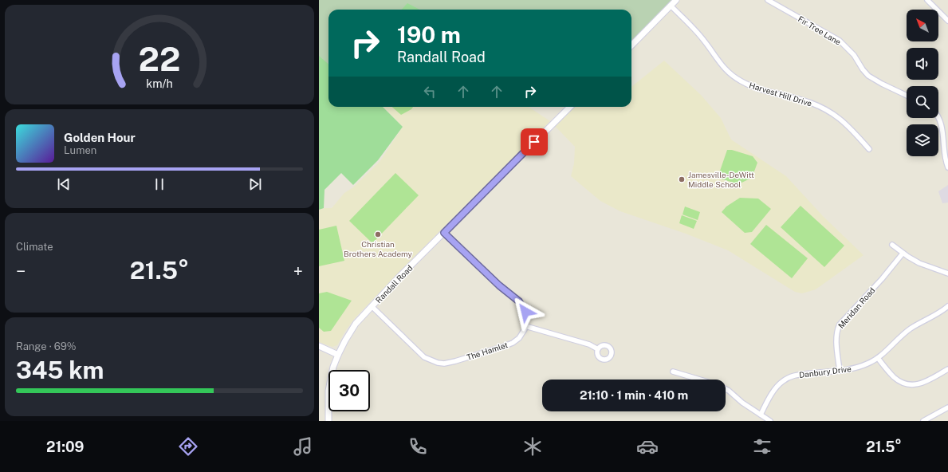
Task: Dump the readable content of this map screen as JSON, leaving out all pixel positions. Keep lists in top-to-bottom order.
{
  "streets": {
    "street": [
      "Fir Tree Lane",
      "Harvest Hill Drive",
      "Randall Road",
      "Meridan Road",
      "The Hamlet",
      "Danbury Drive"
    ]
  },
  "crossings": [
    ["Randall Road", "The Hamlet"],
    ["Meridan Road", "Danbury Drive"]
  ],
  "places": ["Jamesville-DeWitt Middle School", "Christian Brothers Academy"],
  "north": "top left",
  "page": {
    "turn": ["190 m", "Randall Road"],
    "song": ["Golden Hour", "Lumen"],
    "tile": [
      "Climate",
      ["Range · 69%", "345 km"]
    ],
    "heat": ["−", "21.5°", "+"],
    "limit": "30",
    "trip": "21:10 · 1 min · 410 m",
    "tabs": ["21:09", "21.5°"],
    "gauge": ["22", "km/h"]
  }
}
